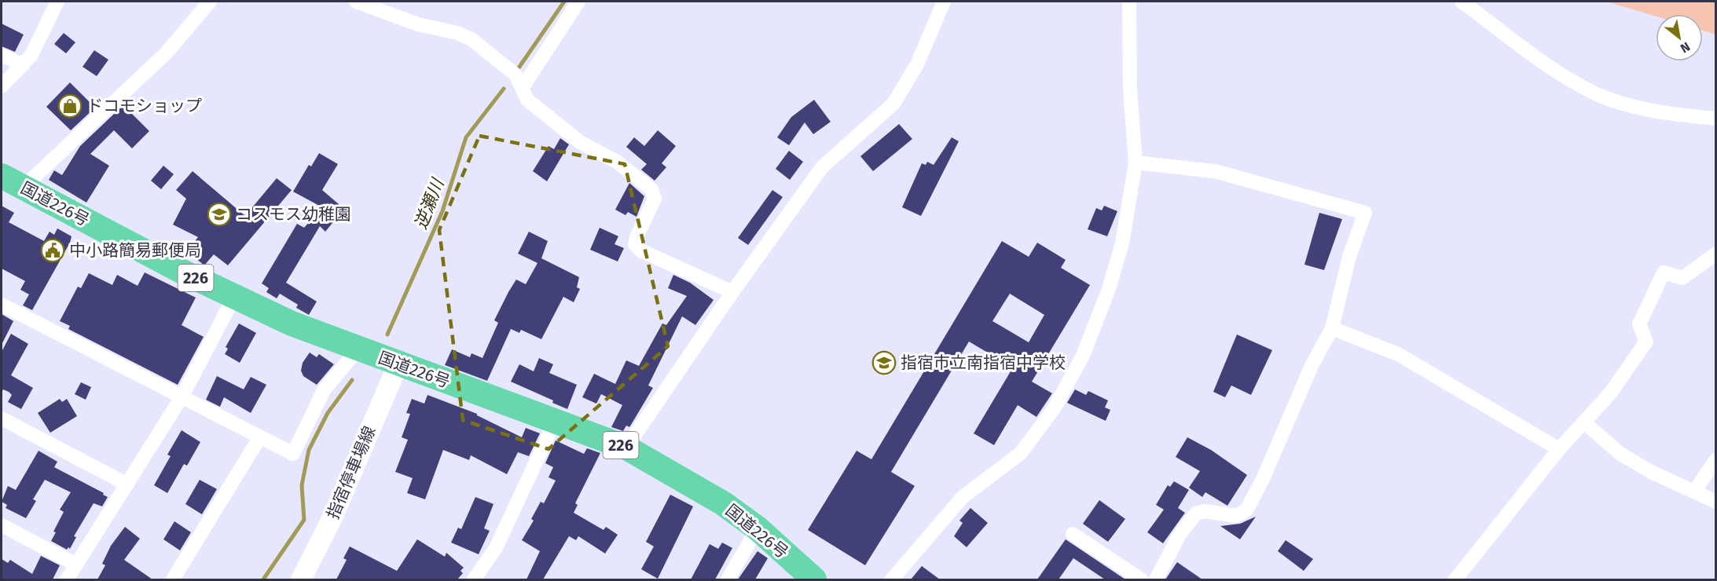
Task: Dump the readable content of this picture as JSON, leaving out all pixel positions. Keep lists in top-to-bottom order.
{
  "streets": {
    "highway": ["国道226号", "226"],
    "main road": ["指宿停車場線"]
  },
  "crossings": [
    ["国道226号", "指宿停車場線"]
  ],
  "water": ["逆瀬川"],
  "places": {
    "shop": ["ドコモショップ"],
    "school or university": ["コスモス幼稚園", "指宿市立南指宿中学校"],
    "public building": ["中小路簡易郵便局"]
  },
  "north": "bottom right"
}
